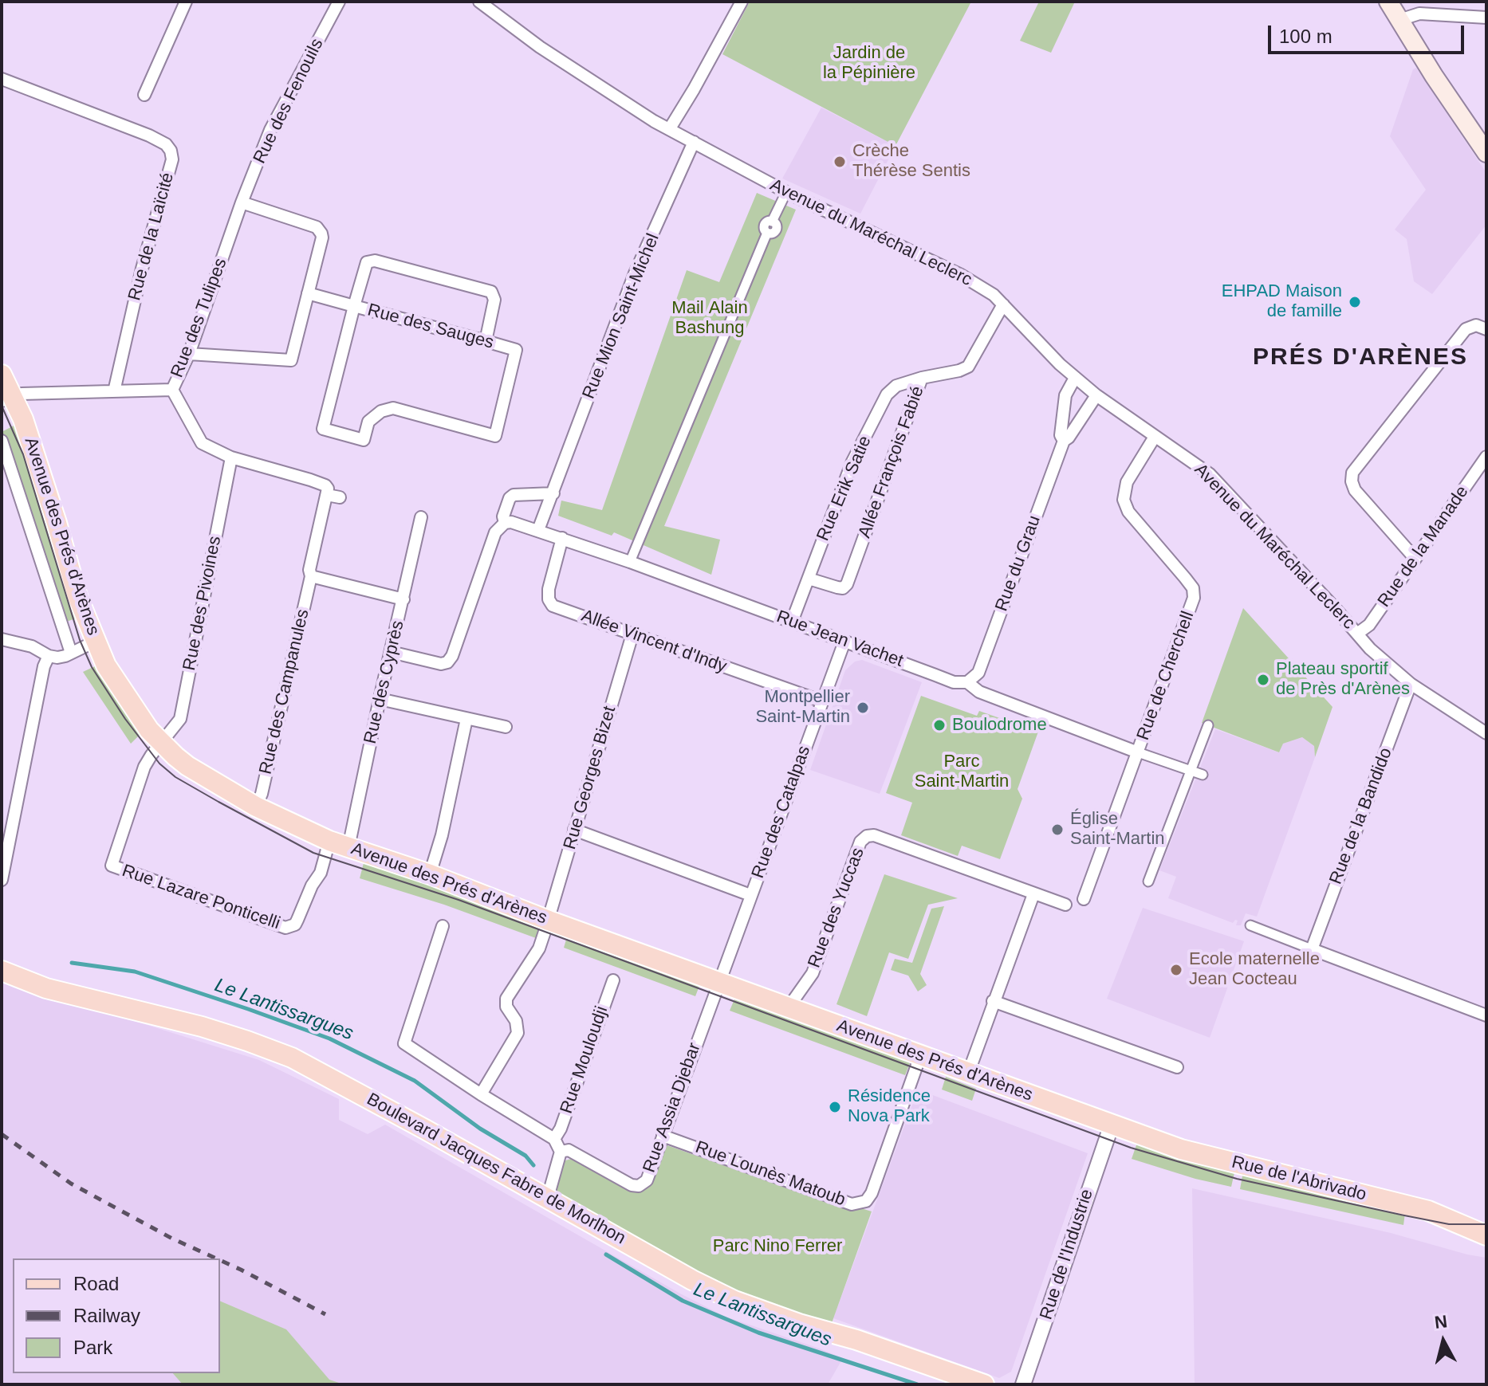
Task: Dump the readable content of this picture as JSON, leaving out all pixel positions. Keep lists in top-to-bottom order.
{
  "streets": {
    "main road": ["Avenue des Prés d'Arènes", "Boulevard Jacques Fabre de Morlhon", "Rue de l'Abrivado"],
    "street": [
      "Rue des Fenouils",
      "Avenue du Maréchal Leclerc",
      "Rue de la Laïcité",
      "Rue Mion Saint-Michel",
      "Rue des Tulipes",
      "Rue des Sauges",
      "Allée François Fabié",
      "Rue Erik Satie",
      "Rue de la Manade",
      "Rue du Grau",
      "Rue des Pivoines",
      "Rue Jean Vachet",
      "Allée Vincent d'Indy",
      "Rue de Cherchell",
      "Rue des Cyprès",
      "Rue des Campanules",
      "Rue Georges Bizet",
      "Rue des Catalpas",
      "Rue de la Bandido",
      "Rue Lazare Ponticelli",
      "Rue des Yuccas",
      "Rue Mouloudji",
      "Rue Assia Djebar",
      "Rue Lounès Matoub",
      "Rue de l'Industrie"
    ]
  },
  "crossings": [
    ["Rue des Fenouils", "Rue des Tulipes"],
    ["Avenue du Maréchal Leclerc", "Rue Mion Saint-Michel"],
    ["Avenue du Maréchal Leclerc", "Allée François Fabié"],
    ["Avenue du Maréchal Leclerc", "Rue de la Manade"],
    ["Avenue du Maréchal Leclerc", "Rue du Grau"],
    ["Avenue du Maréchal Leclerc", "Rue de Cherchell"],
    ["Avenue du Maréchal Leclerc", "Rue de la Bandido"],
    ["Rue de la Laïcité", "Rue des Tulipes"],
    ["Rue Mion Saint-Michel", "Rue Jean Vachet"],
    ["Rue des Tulipes", "Avenue des Prés d'Arènes"],
    ["Allée François Fabié", "Rue Erik Satie"],
    ["Rue Erik Satie", "Rue Jean Vachet"],
    ["Avenue des Prés d'Arènes", "Rue des Pivoines"],
    ["Avenue des Prés d'Arènes", "Rue des Cyprès"],
    ["Avenue des Prés d'Arènes", "Rue des Campanules"],
    ["Avenue des Prés d'Arènes", "Rue Georges Bizet"],
    ["Avenue des Prés d'Arènes", "Rue des Catalpas"],
    ["Avenue des Prés d'Arènes", "Rue Lazare Ponticelli"],
    ["Avenue des Prés d'Arènes", "Rue Assia Djebar"],
    ["Avenue des Prés d'Arènes", "Rue Lounès Matoub"],
    ["Avenue des Prés d'Arènes", "Rue de l'Abrivado"],
    ["Avenue des Prés d'Arènes", "Rue de l'Industrie"],
    ["Rue du Grau", "Rue Jean Vachet"],
    ["Rue des Pivoines", "Rue Lazare Ponticelli"],
    ["Rue Jean Vachet", "Allée Vincent d'Indy"],
    ["Rue Jean Vachet", "Rue de Cherchell"],
    ["Rue Jean Vachet", "Rue des Catalpas"],
    ["Allée Vincent d'Indy", "Rue Georges Bizet"],
    ["Allée Vincent d'Indy", "Rue des Catalpas"],
    ["Rue Georges Bizet", "Rue Mouloudji"],
    ["Rue des Catalpas", "Rue Assia Djebar"],
    ["Rue Assia Djebar", "Rue Lounès Matoub"],
    ["Rue de l'Abrivado", "Rue de l'Industrie"]
  ],
  "districts": ["PRÉS D'ARÈNES"],
  "water": ["Le Lantissargues"],
  "parks": [
    "Jardin de la Pépinière",
    "Mail Alain Bashung",
    "Parc Saint-Martin",
    "Parc Nino Ferrer"
  ],
  "places": [
    "Crèche Thérèse Sentis",
    "EHPAD Maison de famille",
    "Plateau sportif de Près d'Arènes",
    "Montpellier Saint-Martin",
    "Boulodrome",
    "Église Saint-Martin",
    "Ecole maternelle Jean Cocteau",
    "Résidence Nova Park"
  ],
  "legend": ["Road", "Railway", "Park"],
  "scale_bar": "100 m",
  "north": "top"
}
